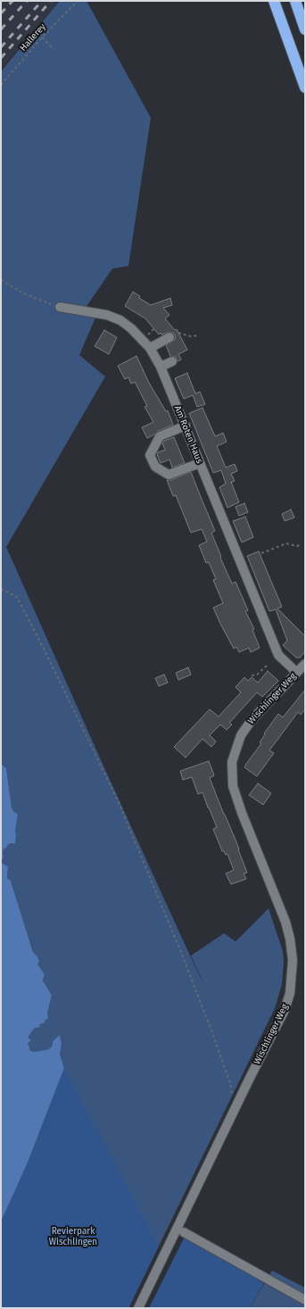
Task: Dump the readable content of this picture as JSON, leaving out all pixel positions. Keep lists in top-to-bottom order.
{
  "streets": {
    "street": ["Am Roten Haus", "Wischlinger Weg"],
    "path": ["Hallerey"]
  },
  "crossings": [
    ["Am Roten Haus", "Wischlinger Weg"]
  ],
  "parks": ["Revierpark Wischlingen"]
}
